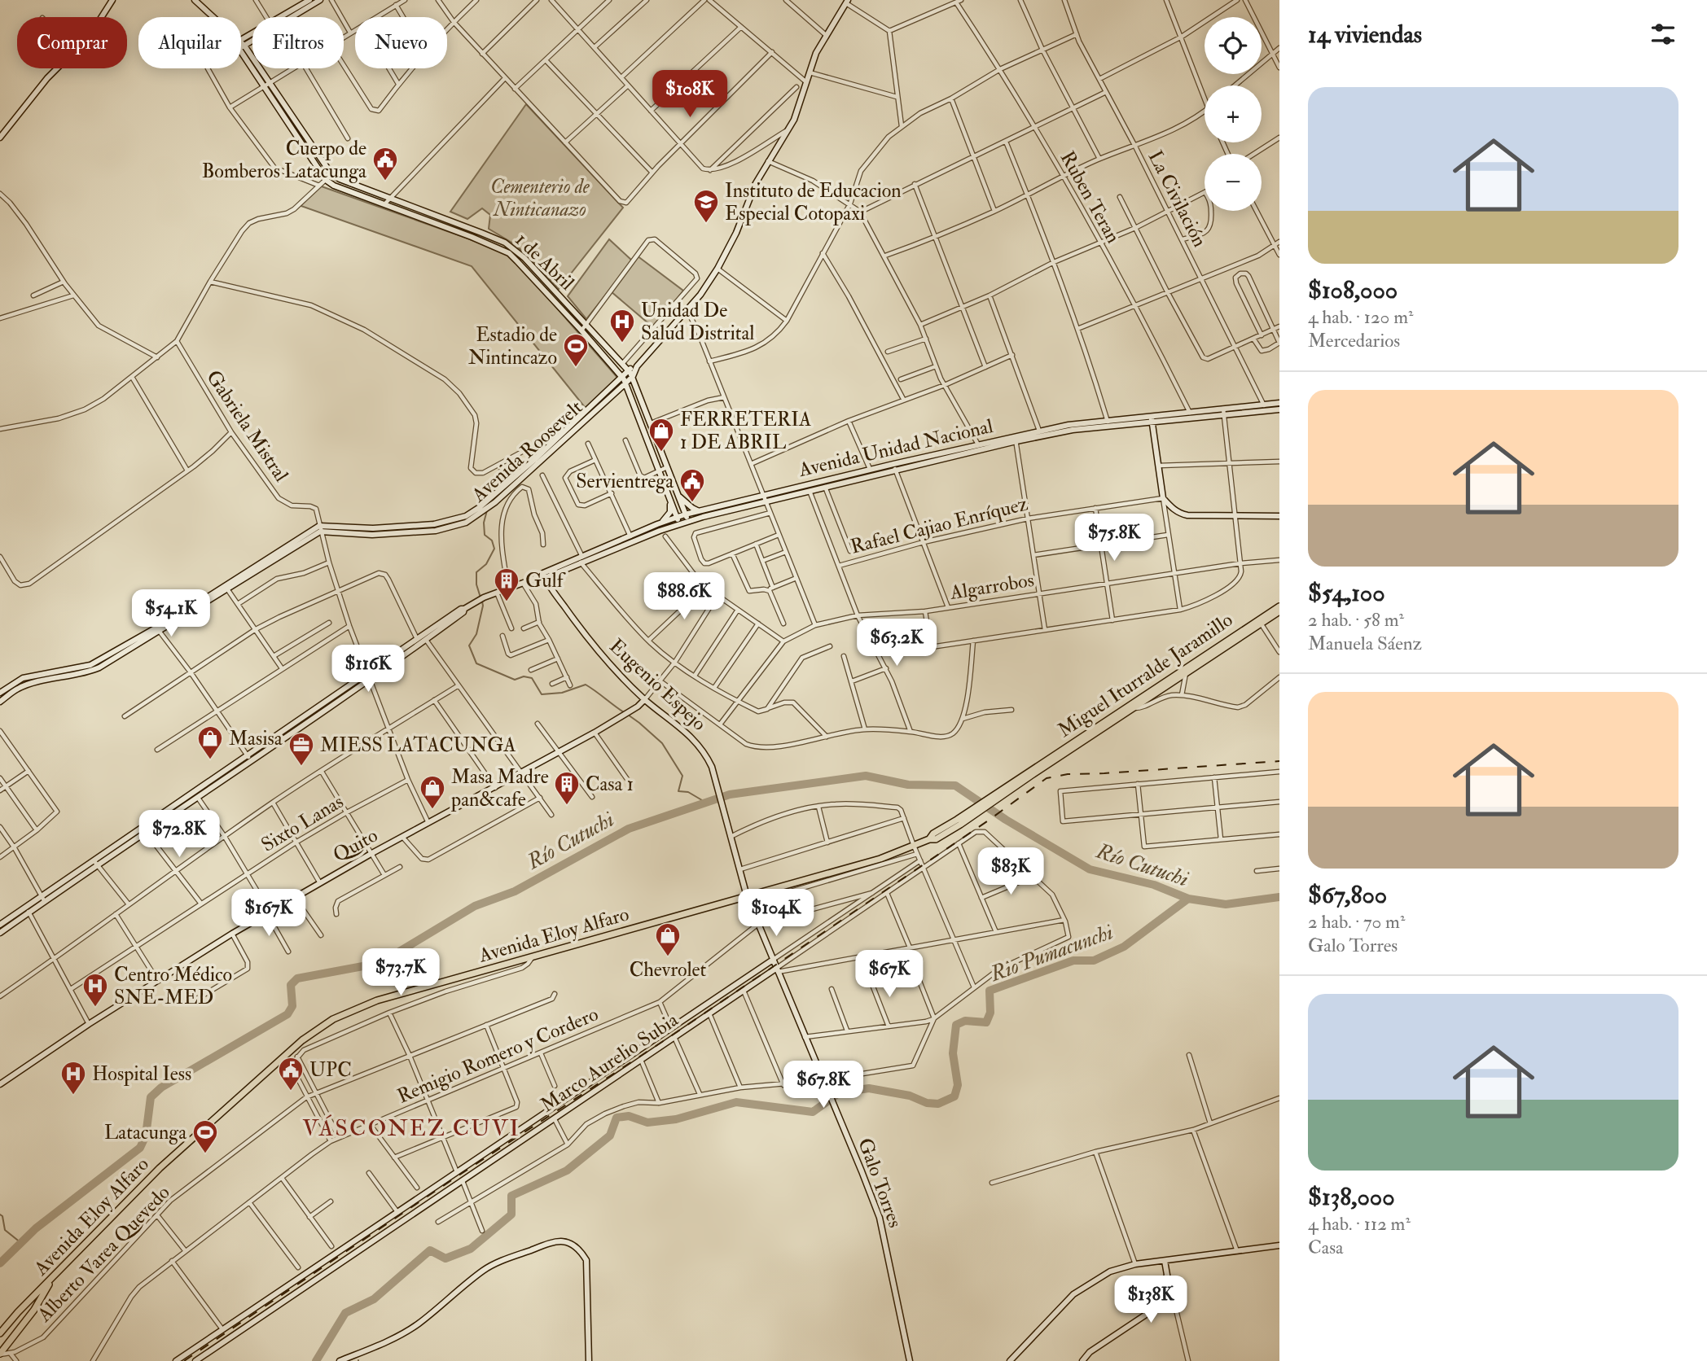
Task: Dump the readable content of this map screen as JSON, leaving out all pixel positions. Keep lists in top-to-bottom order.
{
  "streets": {
    "main road": ["Miguel Iturralde Jaramillo", "Avenida Eloy Alfaro"],
    "street": [
      "Ruben Teran",
      "La Civilación",
      "1 de Abril",
      "Gabriela Mistral",
      "Avenida Unidad Nacional",
      "Avenida Roosevelt",
      "Rafael Cajiao Enríquez",
      "Algarrobos",
      "Eugenio Espejo",
      "Sixto Lanas",
      "Quito",
      "Remigio Romero y Cordero",
      "Marco Aurelio Subia",
      "Galo Torres",
      "Alberto Varea Quevedo"
    ]
  },
  "crossings": [
    ["Ruben Teran", "Avenida Unidad Nacional"],
    ["La Civilación", "Avenida Unidad Nacional"],
    ["1 de Abril", "Avenida Unidad Nacional"],
    ["1 de Abril", "Avenida Roosevelt"],
    ["Gabriela Mistral", "Avenida Unidad Nacional"],
    ["Gabriela Mistral", "Avenida Roosevelt"],
    ["Gabriela Mistral", "Sixto Lanas"],
    ["Gabriela Mistral", "Quito"],
    ["Avenida Unidad Nacional", "Eugenio Espejo"],
    ["Miguel Iturralde Jaramillo", "Avenida Eloy Alfaro"],
    ["Eugenio Espejo", "Quito"],
    ["Eugenio Espejo", "Avenida Eloy Alfaro"],
    ["Eugenio Espejo", "Galo Torres"],
    ["Avenida Eloy Alfaro", "Galo Torres"],
    ["Remigio Romero y Cordero", "Marco Aurelio Subia"],
    ["Remigio Romero y Cordero", "Galo Torres"],
    ["Marco Aurelio Subia", "Galo Torres"]
  ],
  "districts": ["VÁSCONEZ CUVI"],
  "water": ["Río Cutuchi", "Rio Pumacunchi"],
  "parks": ["Cementerio de Ninticanazo"],
  "places": {
    "public building": ["Cuerpo de Bomberos Latacunga", "Servientrega", "UPC"],
    "school or university": ["Instituto de Educacion Especial Cotopaxi"],
    "hospital": ["Unidad De Salud Distrital", "Centro Médico SNE-MED", "Hospital Iess"],
    "sports": ["Estadio de Nintincazo", "Latacunga"],
    "shop": [
      "FERRETERIA 1 DE ABRIL",
      "Masisa",
      "Masa Madre pan&cafe",
      "Chevrolet"
    ],
    "building": ["Gulf", "Casa 1"],
    "office": ["MIESS LATACUNGA"]
  },
  "page": {
    "heading": "14 viviendas",
    "map_buttons": ["+", "−"],
    "chip": [
      "Comprar",
      "Alquilar",
      "Filtros",
      "Nuevo"
    ],
    "list": [
      {
        "name": "$108,000",
        "note": "4 hab. · 120 m² · Mercedarios"
      },
      {
        "name": "$54,100",
        "note": "2 hab. · 58 m² · Manuela Sáenz"
      },
      {
        "name": "$67,800",
        "note": "2 hab. · 70 m² · Galo Torres"
      },
      {
        "name": "$138,000",
        "note": "4 hab. · 112 m² · Casa"
      }
    ],
    "price": [
      "$108K",
      "$75.8K",
      "$88.6K",
      "$54.1K",
      "$63.2K",
      "$116K",
      "$72.8K",
      "$83K",
      "$167K",
      "$104K",
      "$73.7K",
      "$67K",
      "$67.8K",
      "$138K"
    ]
  }
}
